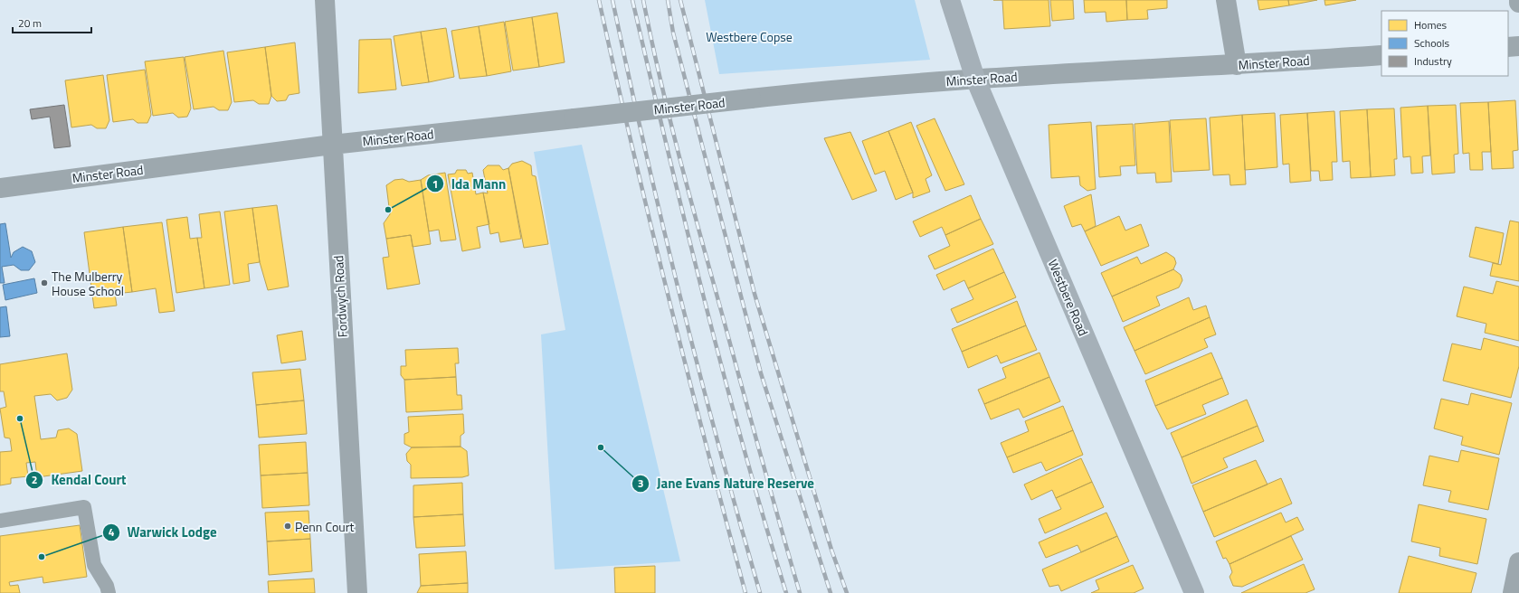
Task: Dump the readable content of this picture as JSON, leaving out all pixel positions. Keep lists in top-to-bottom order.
{
  "streets": {
    "street": ["Minster Road", "Fordwych Road", "Westbere Road"]
  },
  "crossings": [
    ["Minster Road", "Fordwych Road"],
    ["Minster Road", "Westbere Road"]
  ],
  "parks": ["Westbere Copse"],
  "places": [
    "Ida Mann",
    "The Mulberry House School",
    "Kendal Court",
    "Jane Evans Nature Reserve",
    "Penn Court",
    "Warwick Lodge"
  ],
  "legend": ["Homes", "Schools", "Industry"],
  "scale_bar": "20 m"
}
